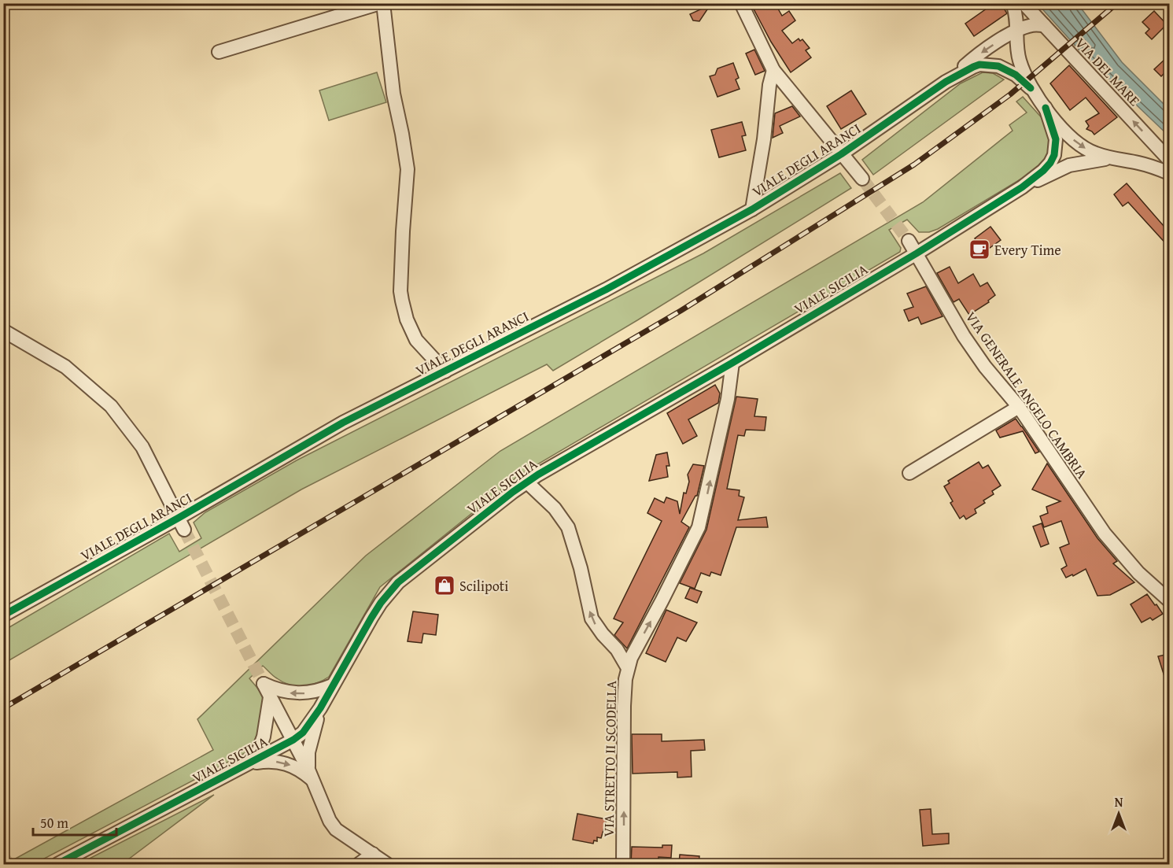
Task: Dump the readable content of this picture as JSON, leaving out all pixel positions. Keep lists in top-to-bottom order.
{
  "streets": {
    "street": [
      "VIA DEL MARE",
      "VIALE DEGLI ARANCI",
      "VIALE SICILIA",
      "VIA GENERALE ANGELO CAMBRIA",
      "VIA STRETTO II SCODELLA"
    ]
  },
  "crossings": [
    ["VIALE SICILIA", "VIA GENERALE ANGELO CAMBRIA"],
    ["VIALE SICILIA", "VIA STRETTO II SCODELLA"]
  ],
  "one_way": ["VIA STRETTO II SCODELLA"],
  "places": {
    "cafe": ["Every Time"],
    "shop": ["Scilipoti"]
  },
  "scale_bar": "50 m",
  "north": "top"
}
